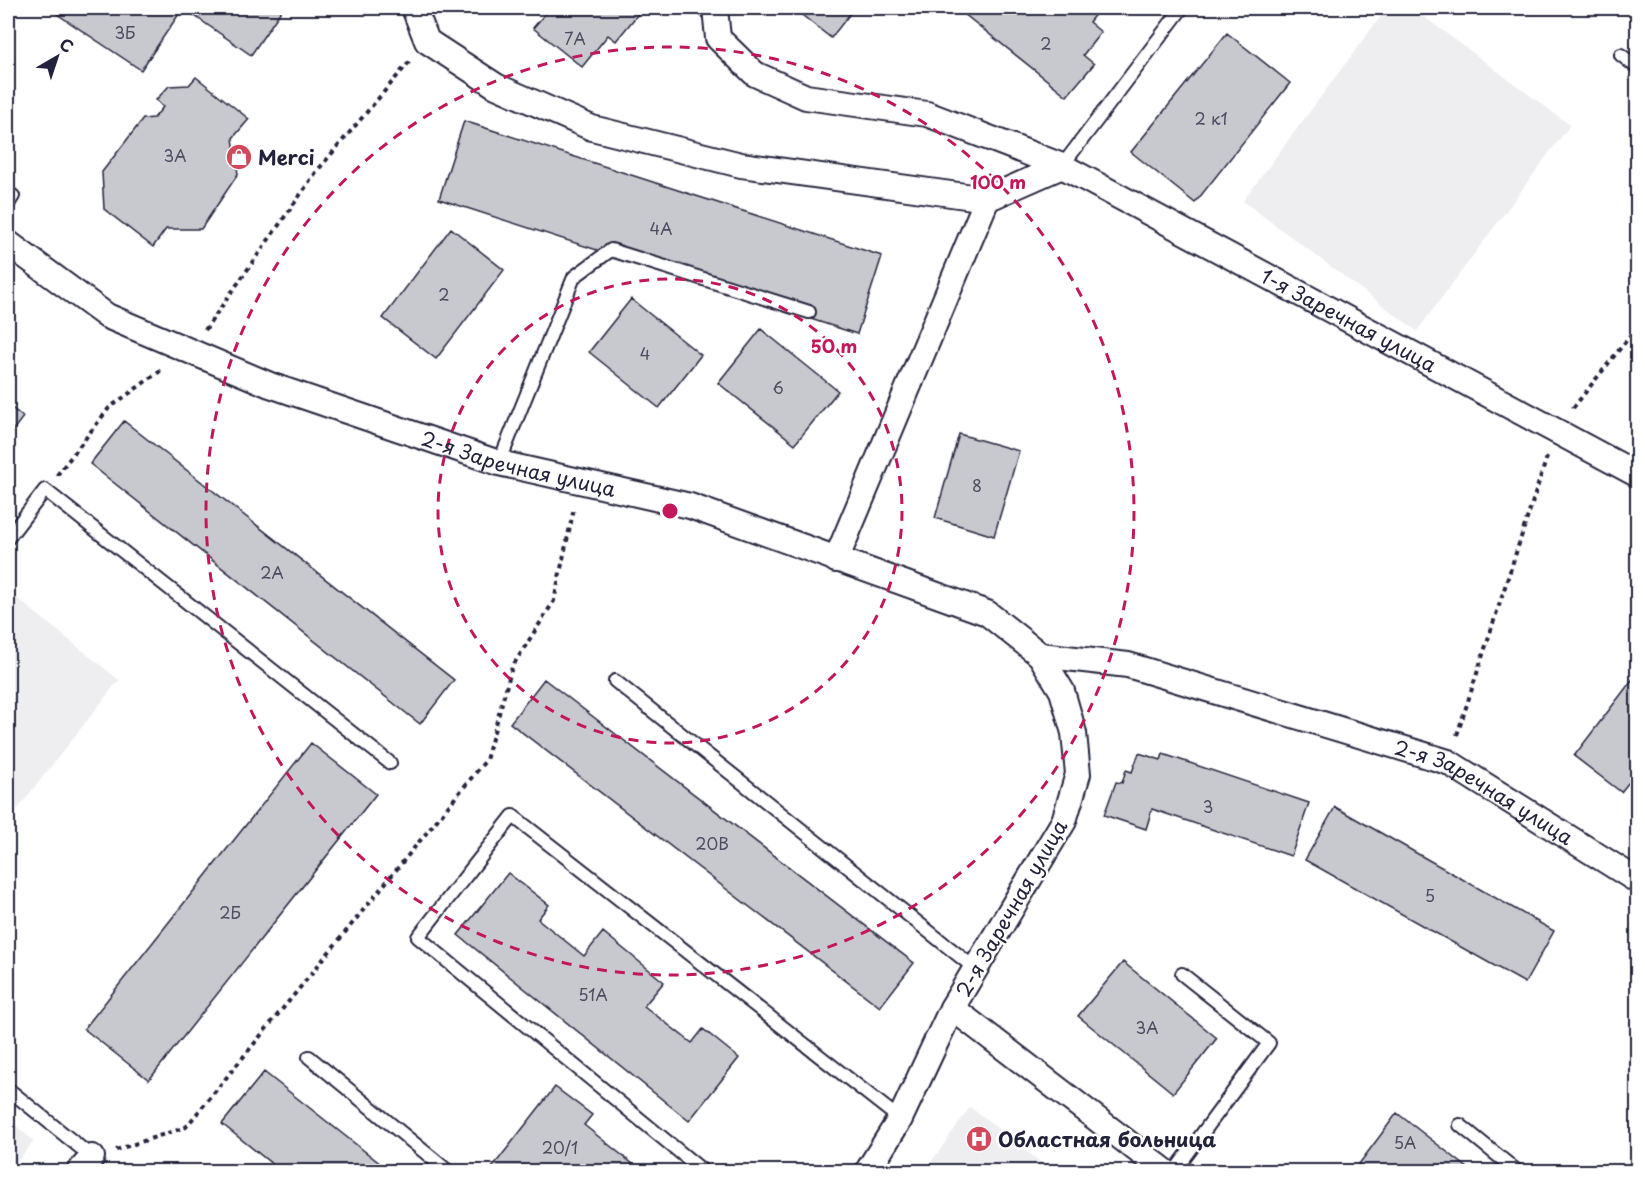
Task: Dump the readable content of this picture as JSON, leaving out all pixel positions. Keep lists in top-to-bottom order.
{
  "streets": {
    "street": ["1-я Заречная улица", "2-я Заречная улица"]
  },
  "places": {
    "shop": ["Merci"],
    "hospital": ["Областная больница"]
  },
  "house_numbers": [
    "3Б",
    "7А",
    "2",
    "2 к1",
    "3А",
    "4А",
    "2",
    "4",
    "6",
    "8",
    "2А",
    "3",
    "20В",
    "5",
    "2Б",
    "51А",
    "3А",
    "5А",
    "20/1"
  ],
  "north": "top right",
  "rings": ["100 m", "50 m"]
}
